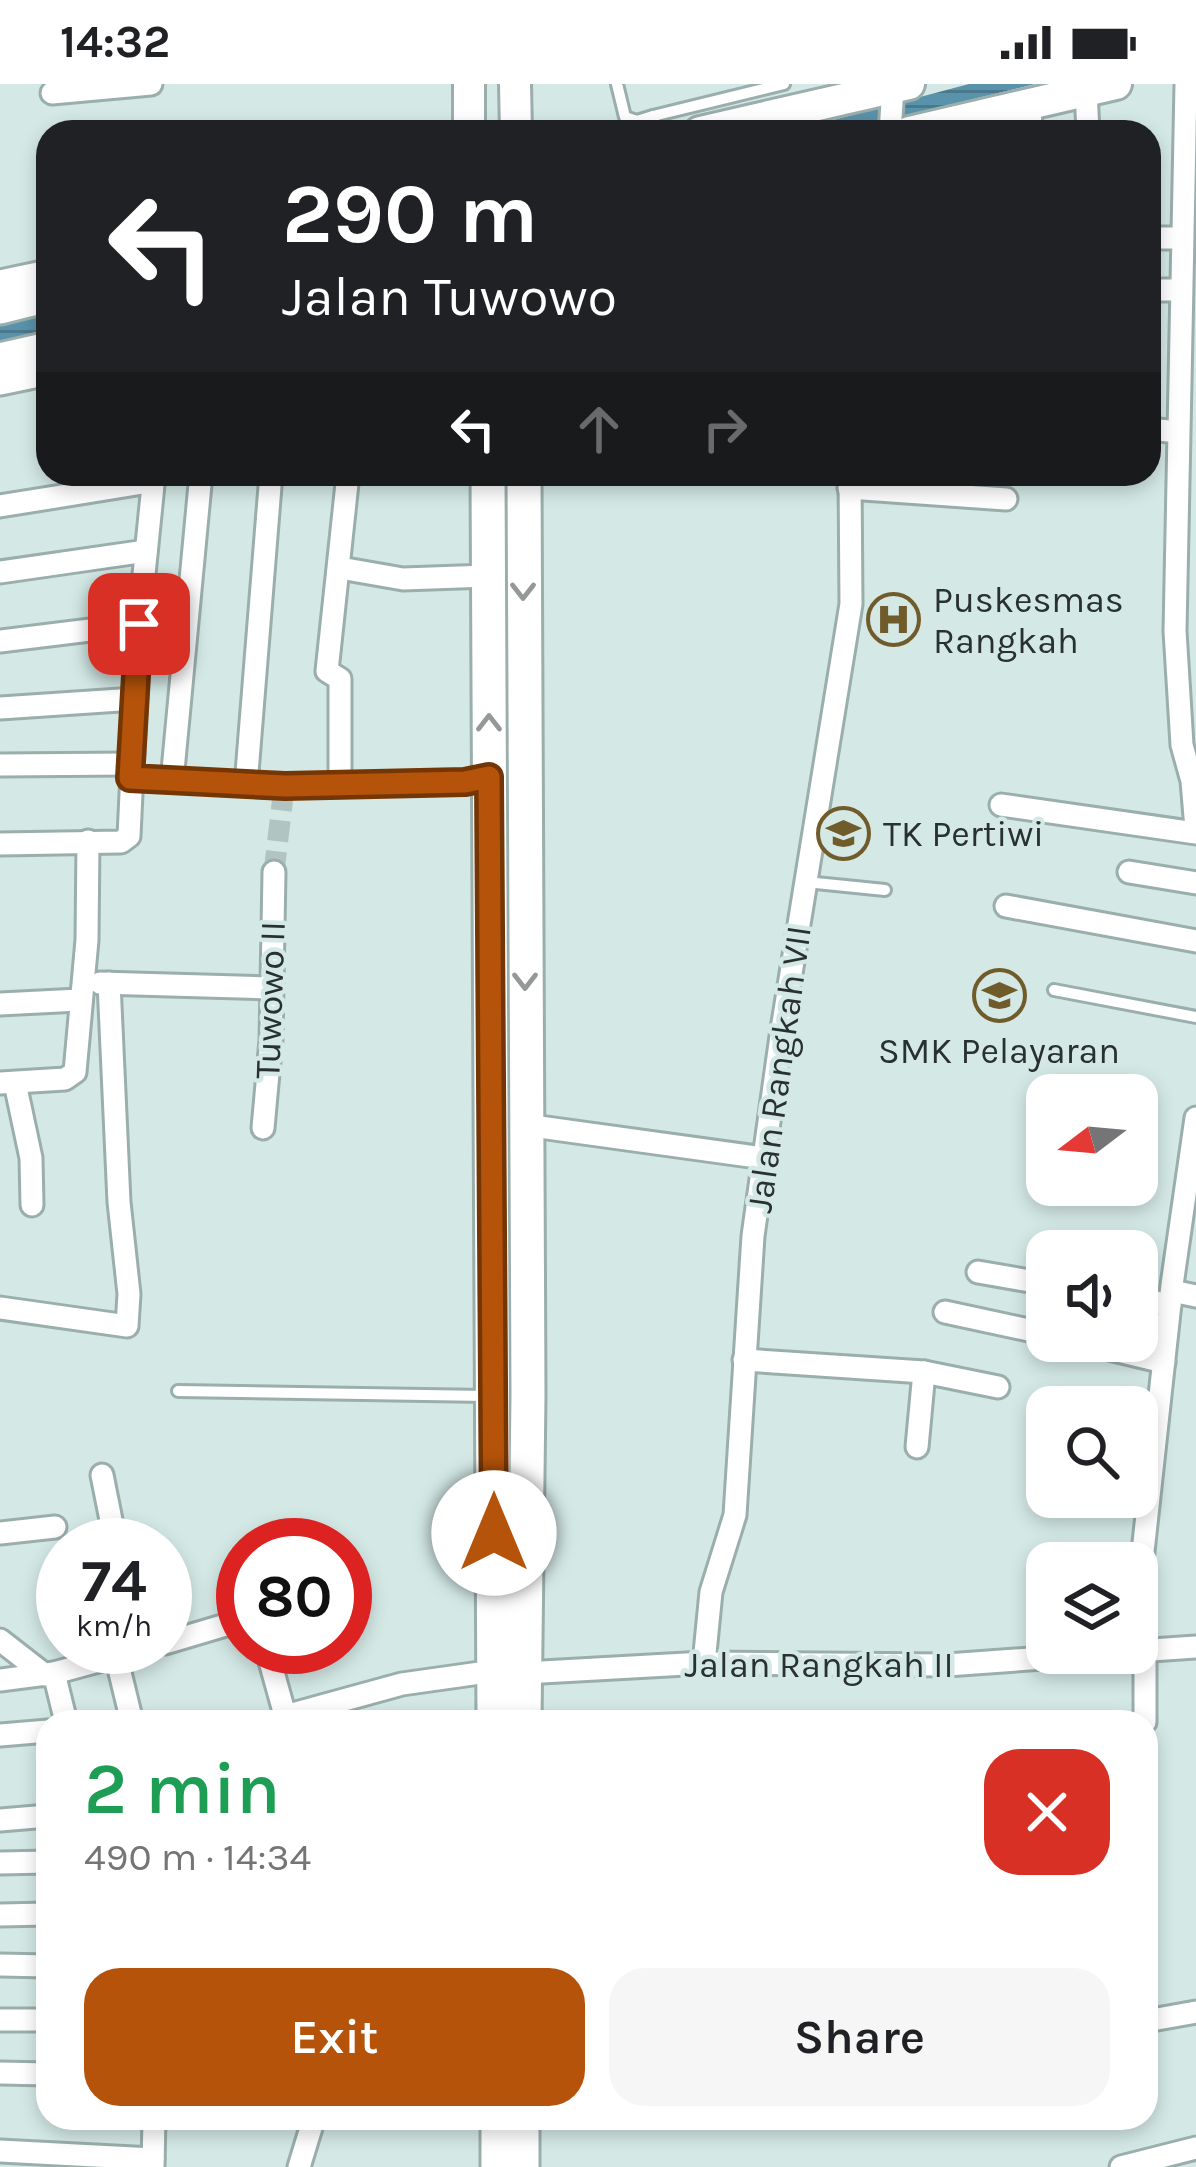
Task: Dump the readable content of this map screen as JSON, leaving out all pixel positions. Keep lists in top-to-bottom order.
{
  "streets": {
    "street": ["Tuwowo II", "Jalan Rangkah VII", "Jalan Rangkah II"]
  },
  "crossings": [
    ["Jalan Rangkah VII", "Jalan Rangkah II"]
  ],
  "places": {
    "hospital": ["Puskesmas Rangkah"],
    "school or university": ["TK Pertiwi", "SMK Pelayaran"]
  },
  "north": "left",
  "page": {
    "status": "14:32",
    "turn": ["290 m", "Jalan Tuwowo"],
    "speed": "74 km/h",
    "limit": "80",
    "heading": ["2 min", "490 m · 14:34"],
    "buttons": ["Exit", "Share"]
  }
}
